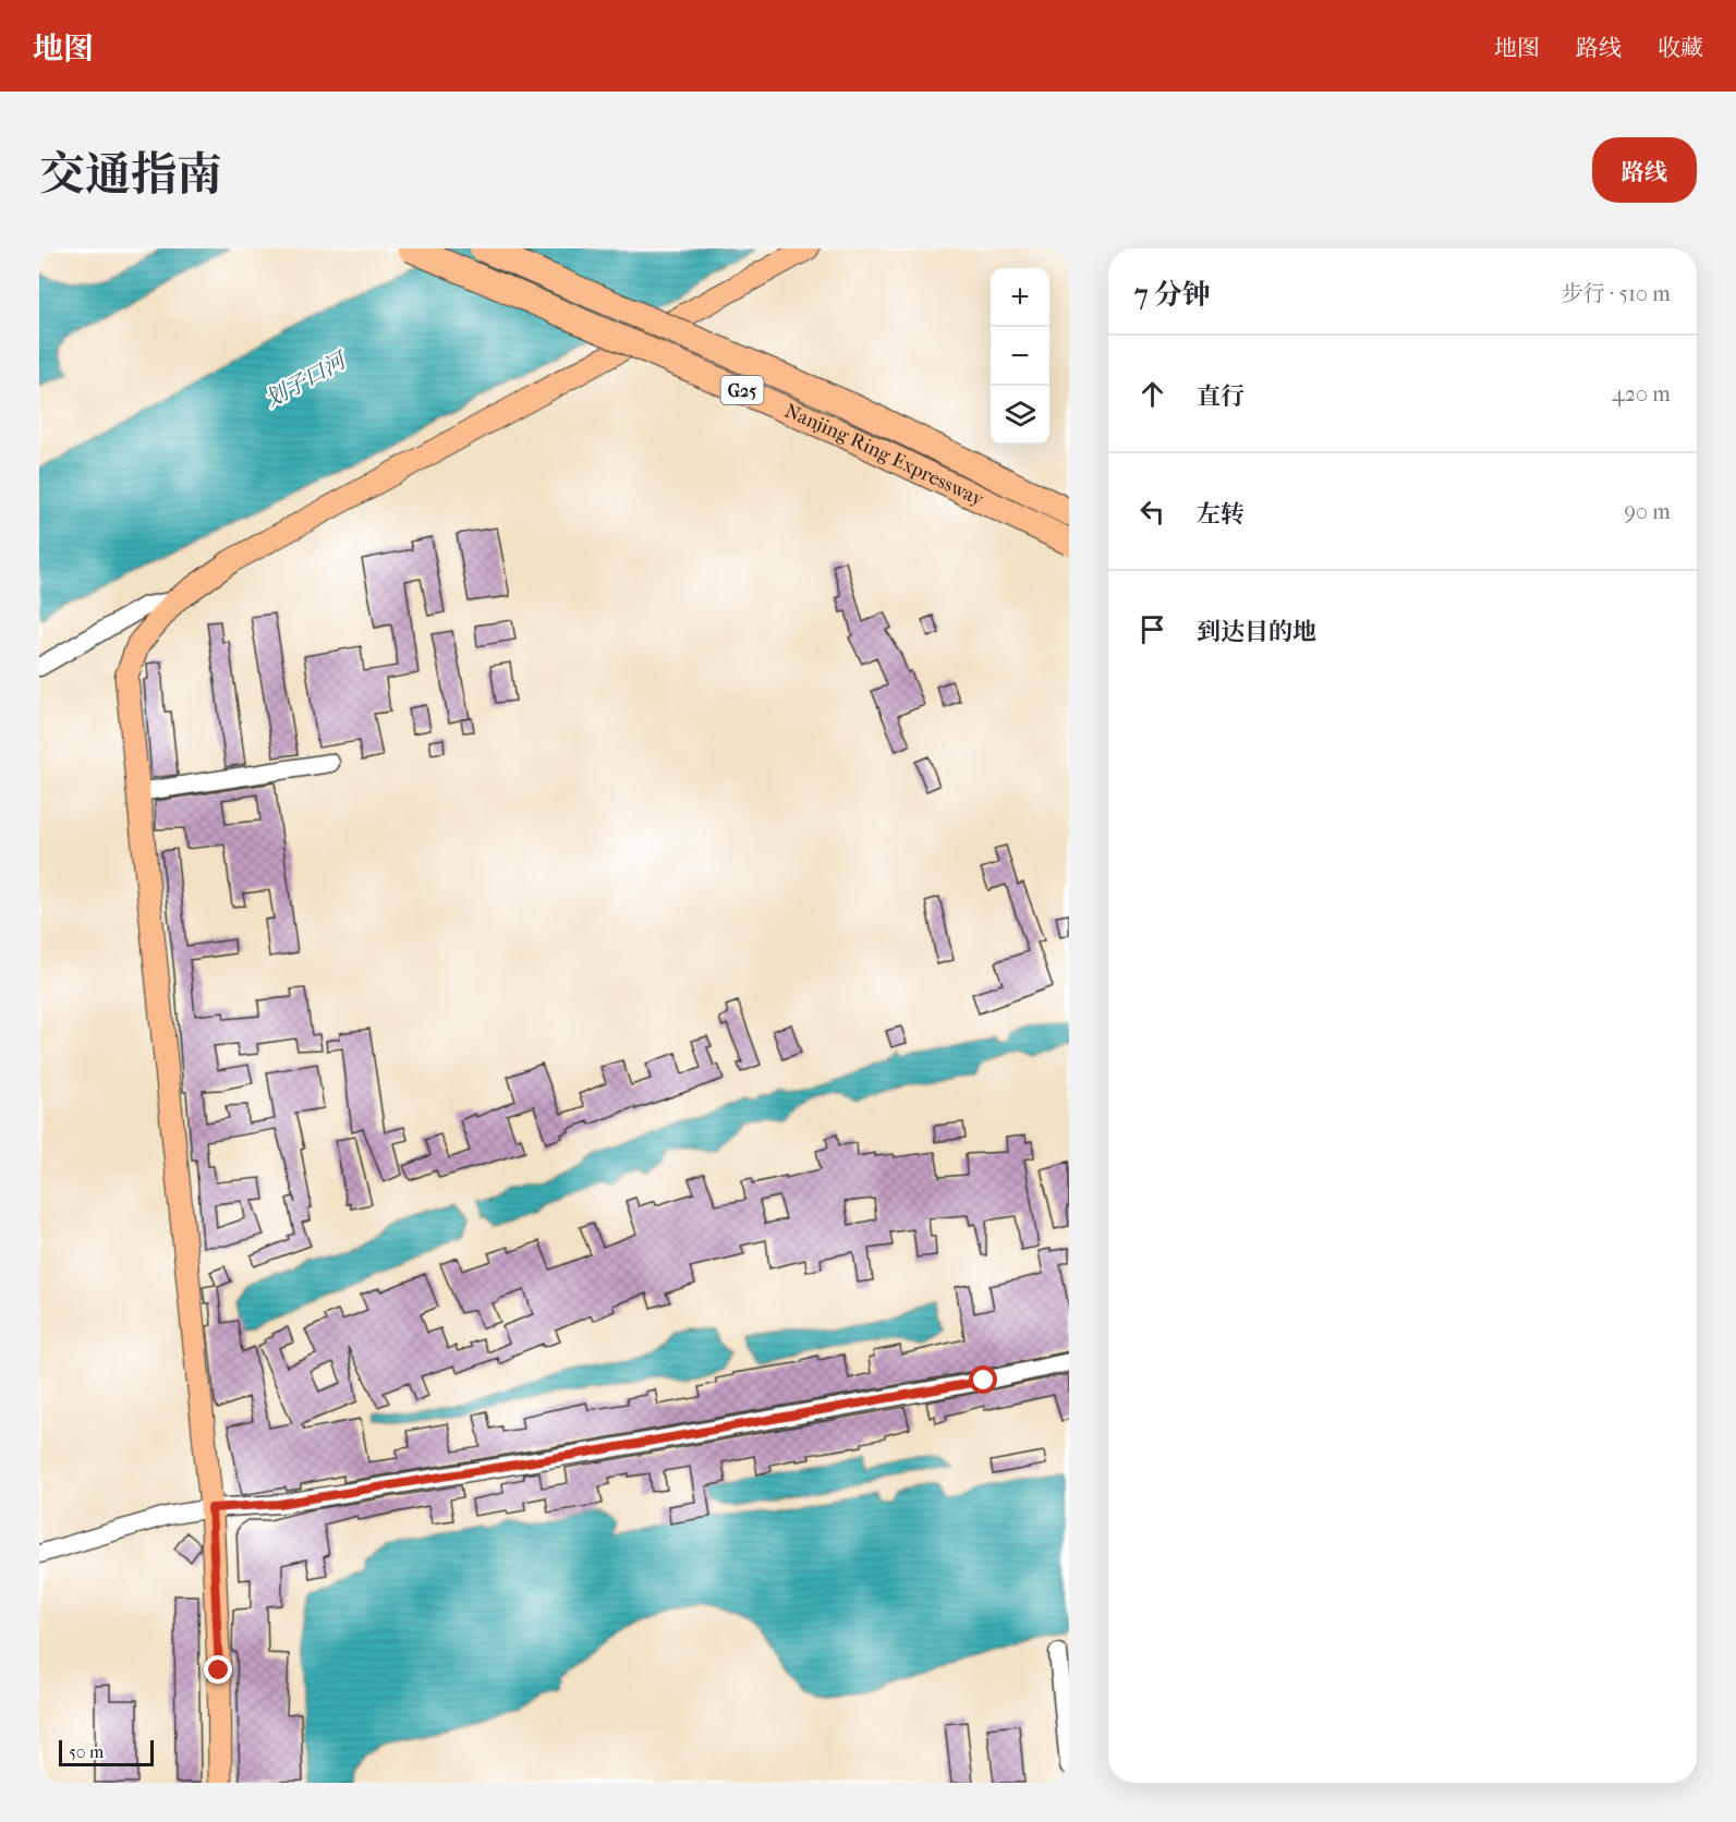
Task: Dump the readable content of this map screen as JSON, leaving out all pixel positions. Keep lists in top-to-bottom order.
{
  "streets": {
    "highway": ["G25", "Nanjing Ring Expressway"]
  },
  "water": ["划子口河"],
  "scale_bar": "50 m",
  "page": {
    "header": "地图",
    "nav": ["地图", "路线", "收藏"],
    "title": "交通指南",
    "buttons": "路线",
    "heading": ["7 分钟", "步行 · 510 m"],
    "map_buttons": ["+", "−"],
    "list": [
      ["直行", "420 m"],
      ["左转", "90 m"],
      "到达目的地"
    ],
    "scale": "50 m"
  }
}
